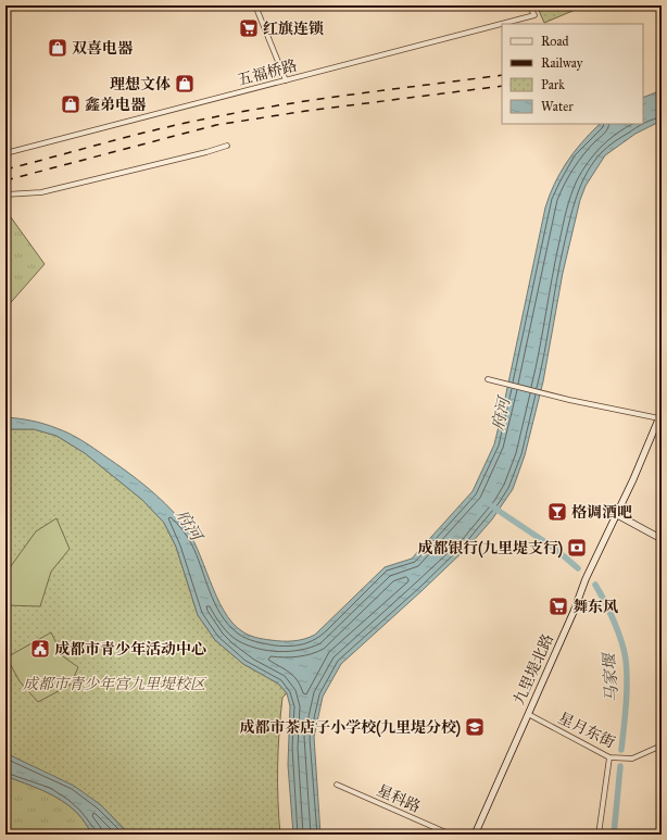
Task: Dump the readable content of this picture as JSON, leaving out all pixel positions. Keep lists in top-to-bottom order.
{
  "streets": {
    "street": [
      "五福桥路",
      "九里堤北路",
      "星月东街",
      "星科路"
    ]
  },
  "crossings": [
    ["九里堤北路", "星月东街"]
  ],
  "water": ["府河", "马家堰"],
  "parks": ["成都市青少年宫九里堤校区"],
  "places": {
    "supermarket": ["红旗连锁", "舞东风"],
    "shop": ["双喜电器", "理想文体", "鑫弟电器"],
    "bar": ["格调酒吧"],
    "bank": ["成都银行(九里堤支行)"],
    "public building": ["成都市青少年活动中心"],
    "school or university": ["成都市茶店子小学校(九里堤分校)"]
  },
  "legend": [
    "Road",
    "Railway",
    "Park",
    "Water"
  ]
}
